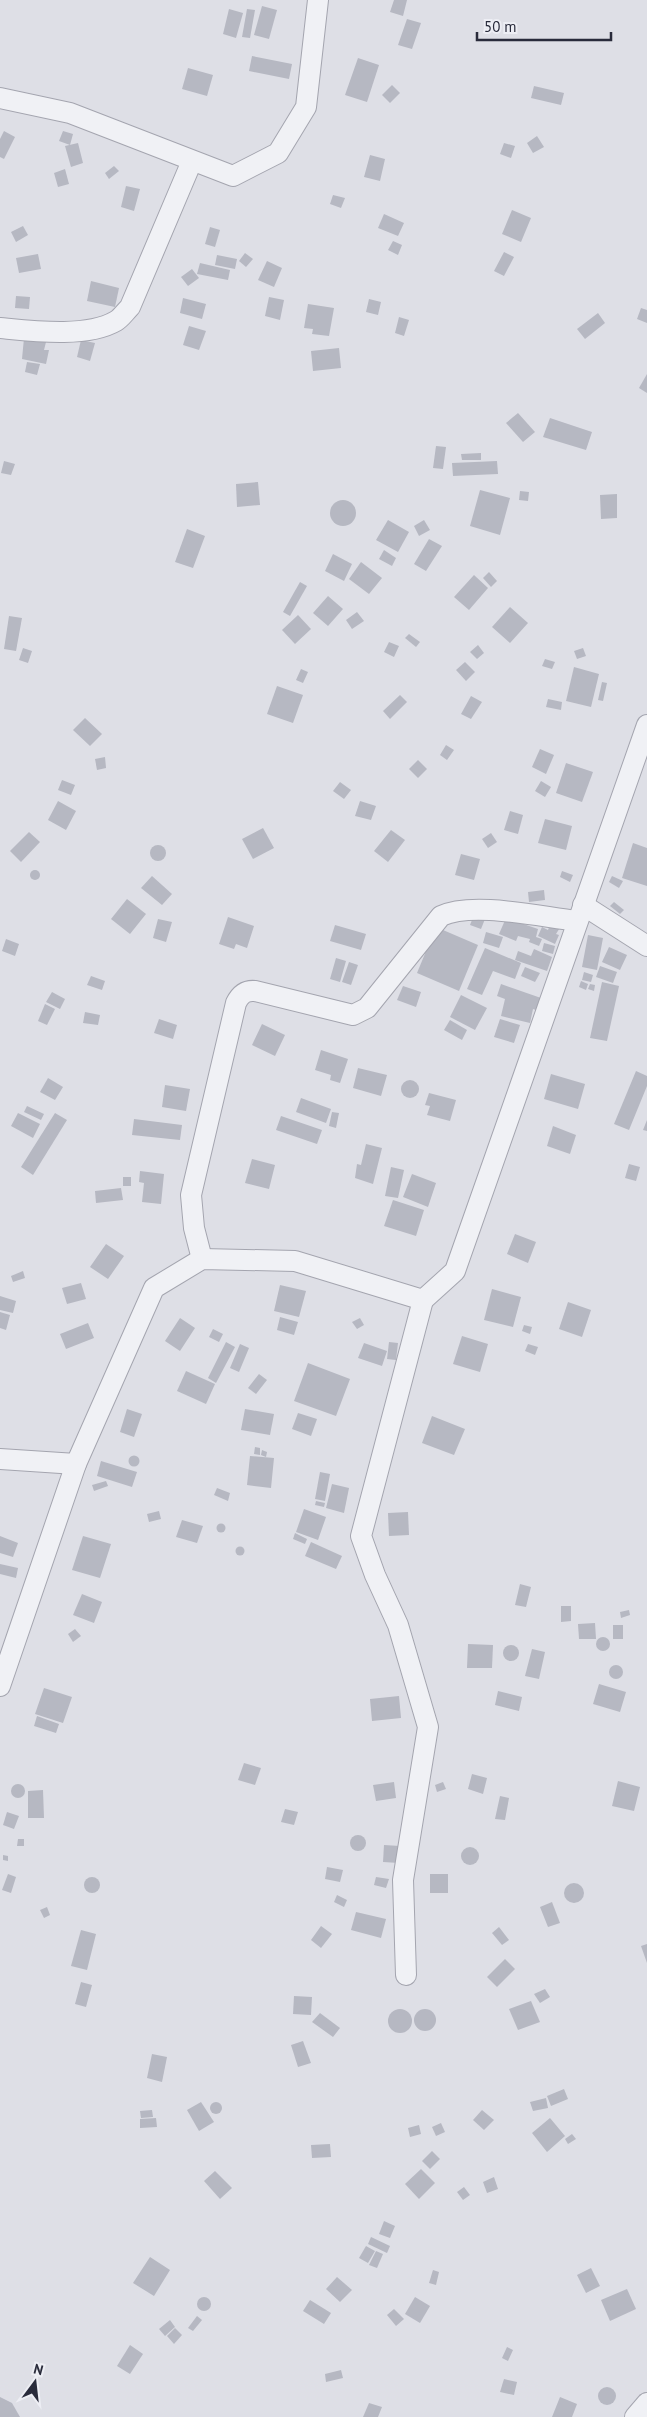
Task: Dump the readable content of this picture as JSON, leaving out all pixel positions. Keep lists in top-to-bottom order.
{
  "scale_bar": "50 m",
  "north": "top"
}
